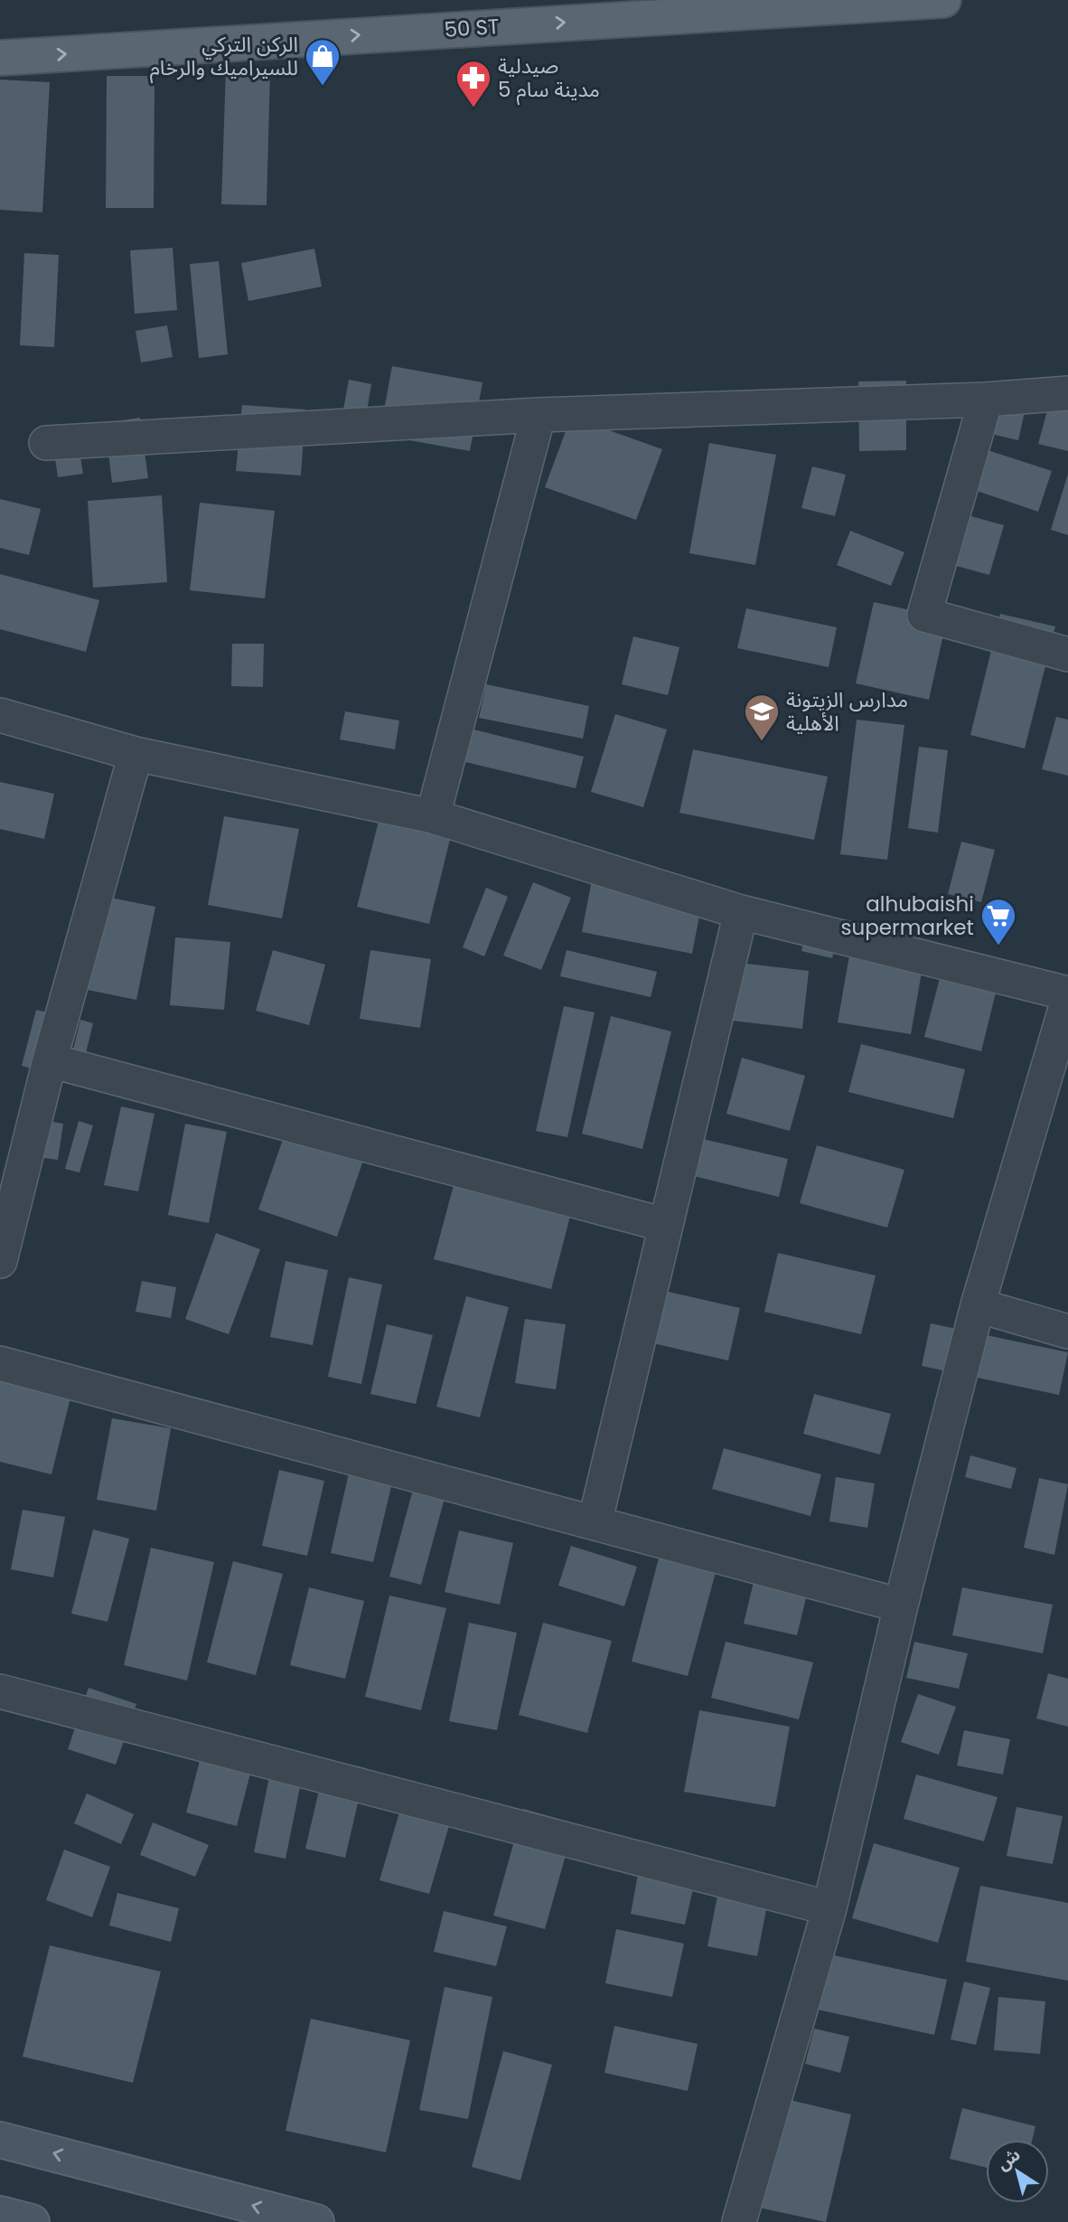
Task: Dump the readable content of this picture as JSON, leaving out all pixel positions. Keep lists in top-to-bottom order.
{
  "streets": {
    "main road": ["50 ST"]
  },
  "one_way": ["50 ST"],
  "places": {
    "shop": ["الركن التركي للسيراميك والرخام"],
    "pharmacy": ["صيدلية مدينة سام 5"],
    "school or university": ["مدارس الزيتونة الأهلية"],
    "supermarket": ["alhubaishi supermarket"]
  },
  "north": "top left"
}
